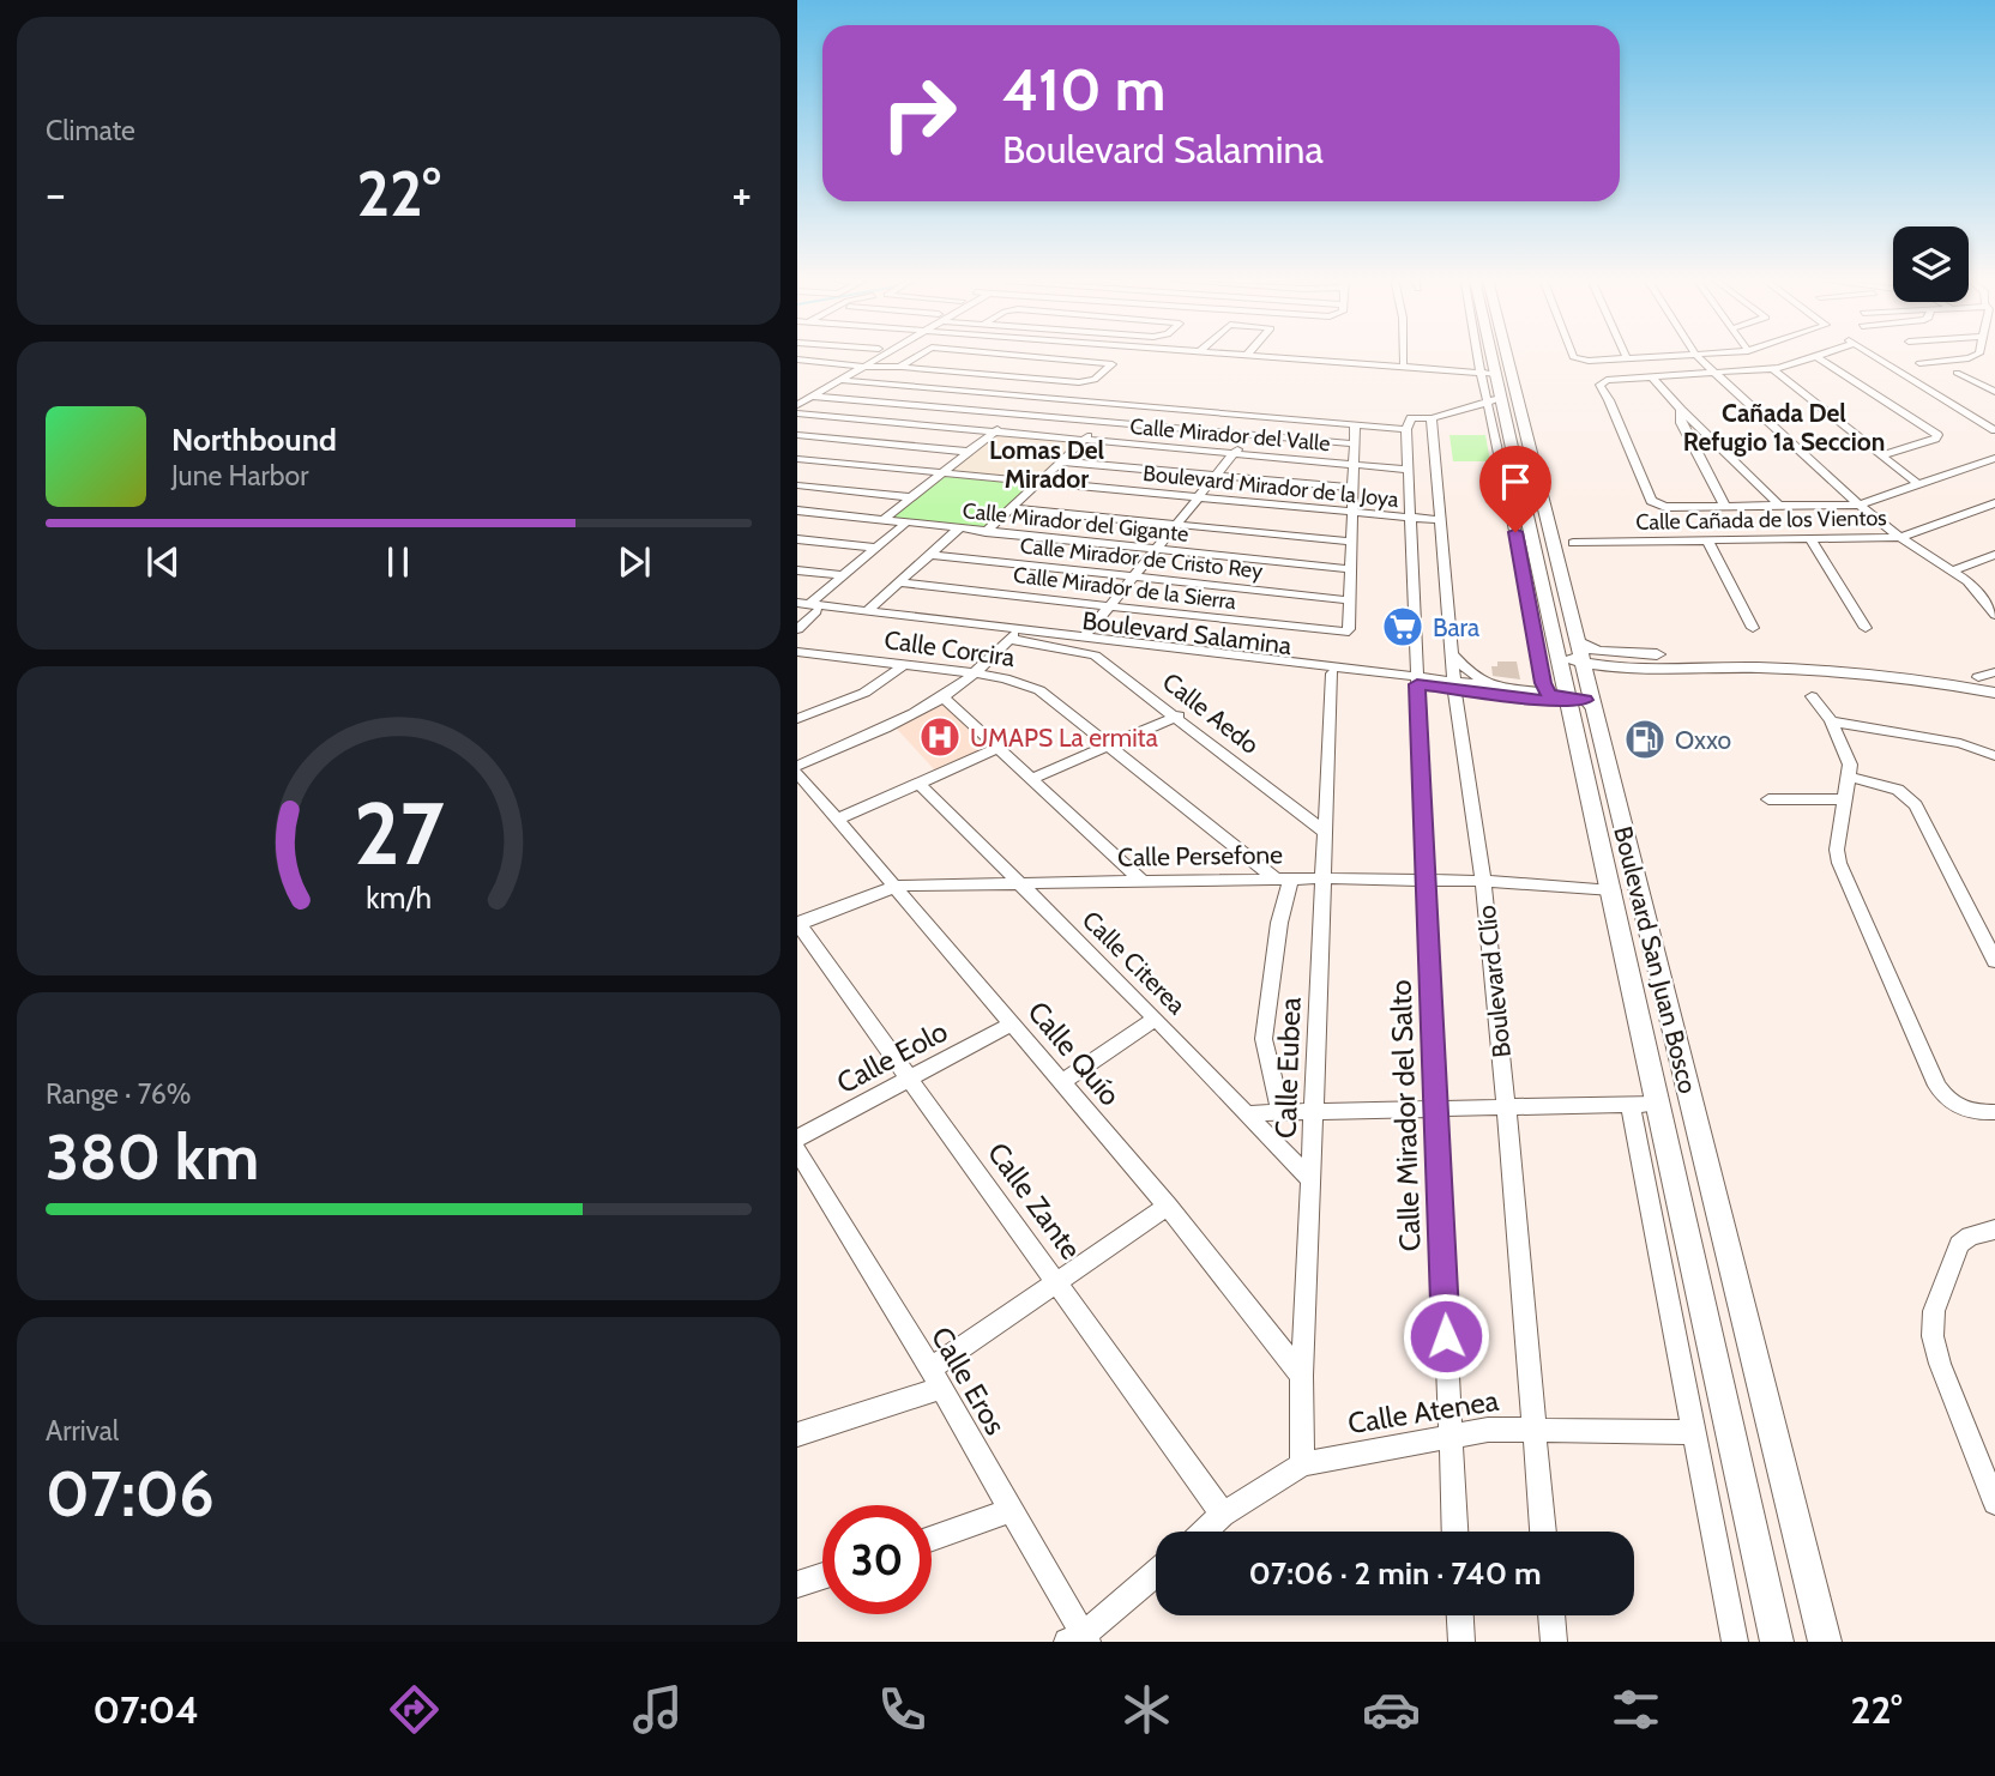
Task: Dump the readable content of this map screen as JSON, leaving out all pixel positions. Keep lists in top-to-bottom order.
{
  "streets": {
    "main road": ["Boulevard San Juan Bosco"],
    "street": [
      "Calle Mirador del Valle",
      "Boulevard Mirador de la Joya",
      "Calle Cañada de los Vientos",
      "Calle Mirador del Gigante",
      "Calle Mirador de Cristo Rey",
      "Calle Mirador de la Sierra",
      "Boulevard Salamina",
      "Calle Corcira",
      "Calle Aedo",
      "Calle Persefone",
      "Calle Citerea",
      "Boulevard Clío",
      "Calle Quío",
      "Calle Eolo",
      "Calle Eubea",
      "Calle Mirador del Salto",
      "Calle Zante",
      "Calle Eros",
      "Calle Atenea"
    ]
  },
  "crossings": [
    ["Calle Mirador del Valle", "Calle Mirador del Salto"],
    ["Boulevard Mirador de la Joya", "Boulevard Clío"],
    ["Boulevard Mirador de la Joya", "Calle Mirador del Salto"],
    ["Calle Mirador de Cristo Rey", "Calle Mirador de la Sierra"],
    ["Boulevard Salamina", "Calle Aedo"],
    ["Boulevard Salamina", "Boulevard San Juan Bosco"],
    ["Boulevard Salamina", "Boulevard Clío"],
    ["Boulevard Salamina", "Calle Eubea"],
    ["Boulevard Salamina", "Calle Mirador del Salto"],
    ["Calle Corcira", "Calle Persefone"],
    ["Calle Aedo", "Calle Eubea"],
    ["Calle Persefone", "Boulevard San Juan Bosco"],
    ["Calle Persefone", "Calle Citerea"],
    ["Calle Persefone", "Boulevard Clío"],
    ["Calle Persefone", "Calle Quío"],
    ["Calle Persefone", "Calle Eubea"],
    ["Calle Persefone", "Calle Mirador del Salto"],
    ["Calle Persefone", "Calle Zante"],
    ["Calle Citerea", "Calle Eubea"],
    ["Boulevard Clío", "Calle Atenea"],
    ["Calle Quío", "Calle Eolo"],
    ["Calle Quío", "Calle Eubea"],
    ["Calle Eolo", "Calle Zante"],
    ["Calle Eubea", "Calle Atenea"],
    ["Calle Mirador del Salto", "Calle Atenea"],
    ["Calle Zante", "Calle Atenea"]
  ],
  "districts": ["Cañada Del Refugio 1a Seccion", "Lomas Del Mirador"],
  "places": {
    "supermarket": ["Bara"],
    "hospital": ["UMAPS La ermita"],
    "fuel station": ["Oxxo"]
  },
  "page": {
    "tile": [
      "Climate",
      ["Range · 76%", "380 km"],
      ["Arrival", "07:06"]
    ],
    "turn": ["410 m", "Boulevard Salamina"],
    "heat": ["−", "22°", "+"],
    "song": ["Northbound", "June Harbor"],
    "limit": "30",
    "trip": "07:06 · 2 min · 740 m",
    "tabs": ["07:04", "22°"],
    "gauge": ["27", "km/h"]
  }
}
